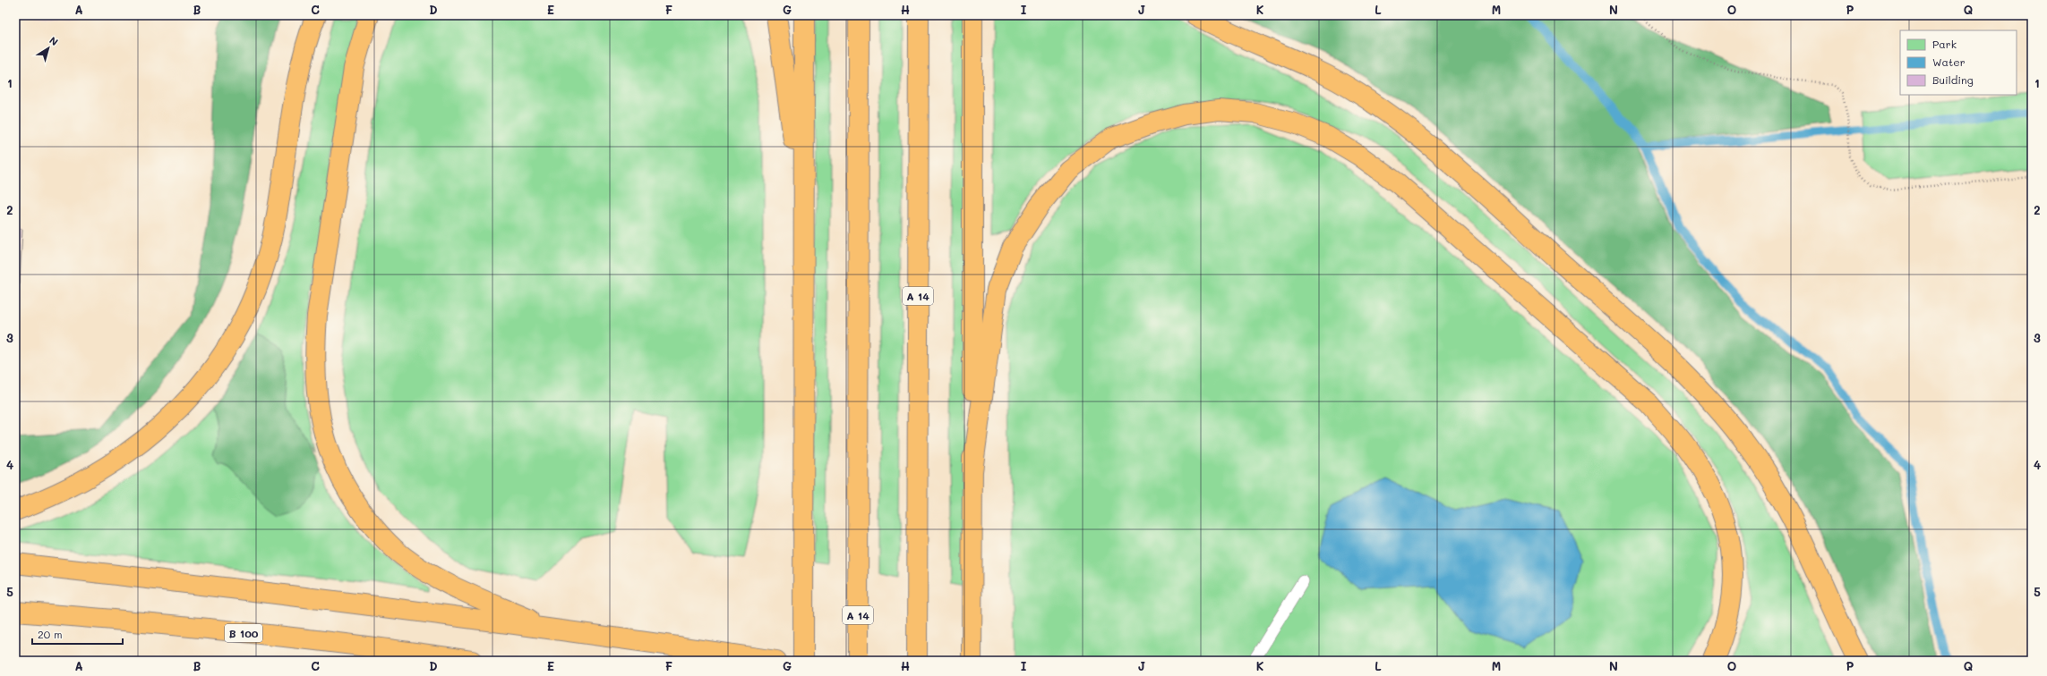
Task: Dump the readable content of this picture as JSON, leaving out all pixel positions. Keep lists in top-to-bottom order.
{
  "streets": {
    "highway": ["A 14", "B 100"]
  },
  "legend": ["Park", "Water", "Building"],
  "scale_bar": "20 m",
  "north": "top right",
  "grid": {
    "columns": [
      "A",
      "B",
      "C",
      "D",
      "E",
      "F",
      "G",
      "H",
      "I",
      "J",
      "K",
      "L",
      "M",
      "N",
      "O",
      "P",
      "Q"
    ],
    "rows": [
      "1",
      "2",
      "3",
      "4",
      "5"
    ]
  }
}
